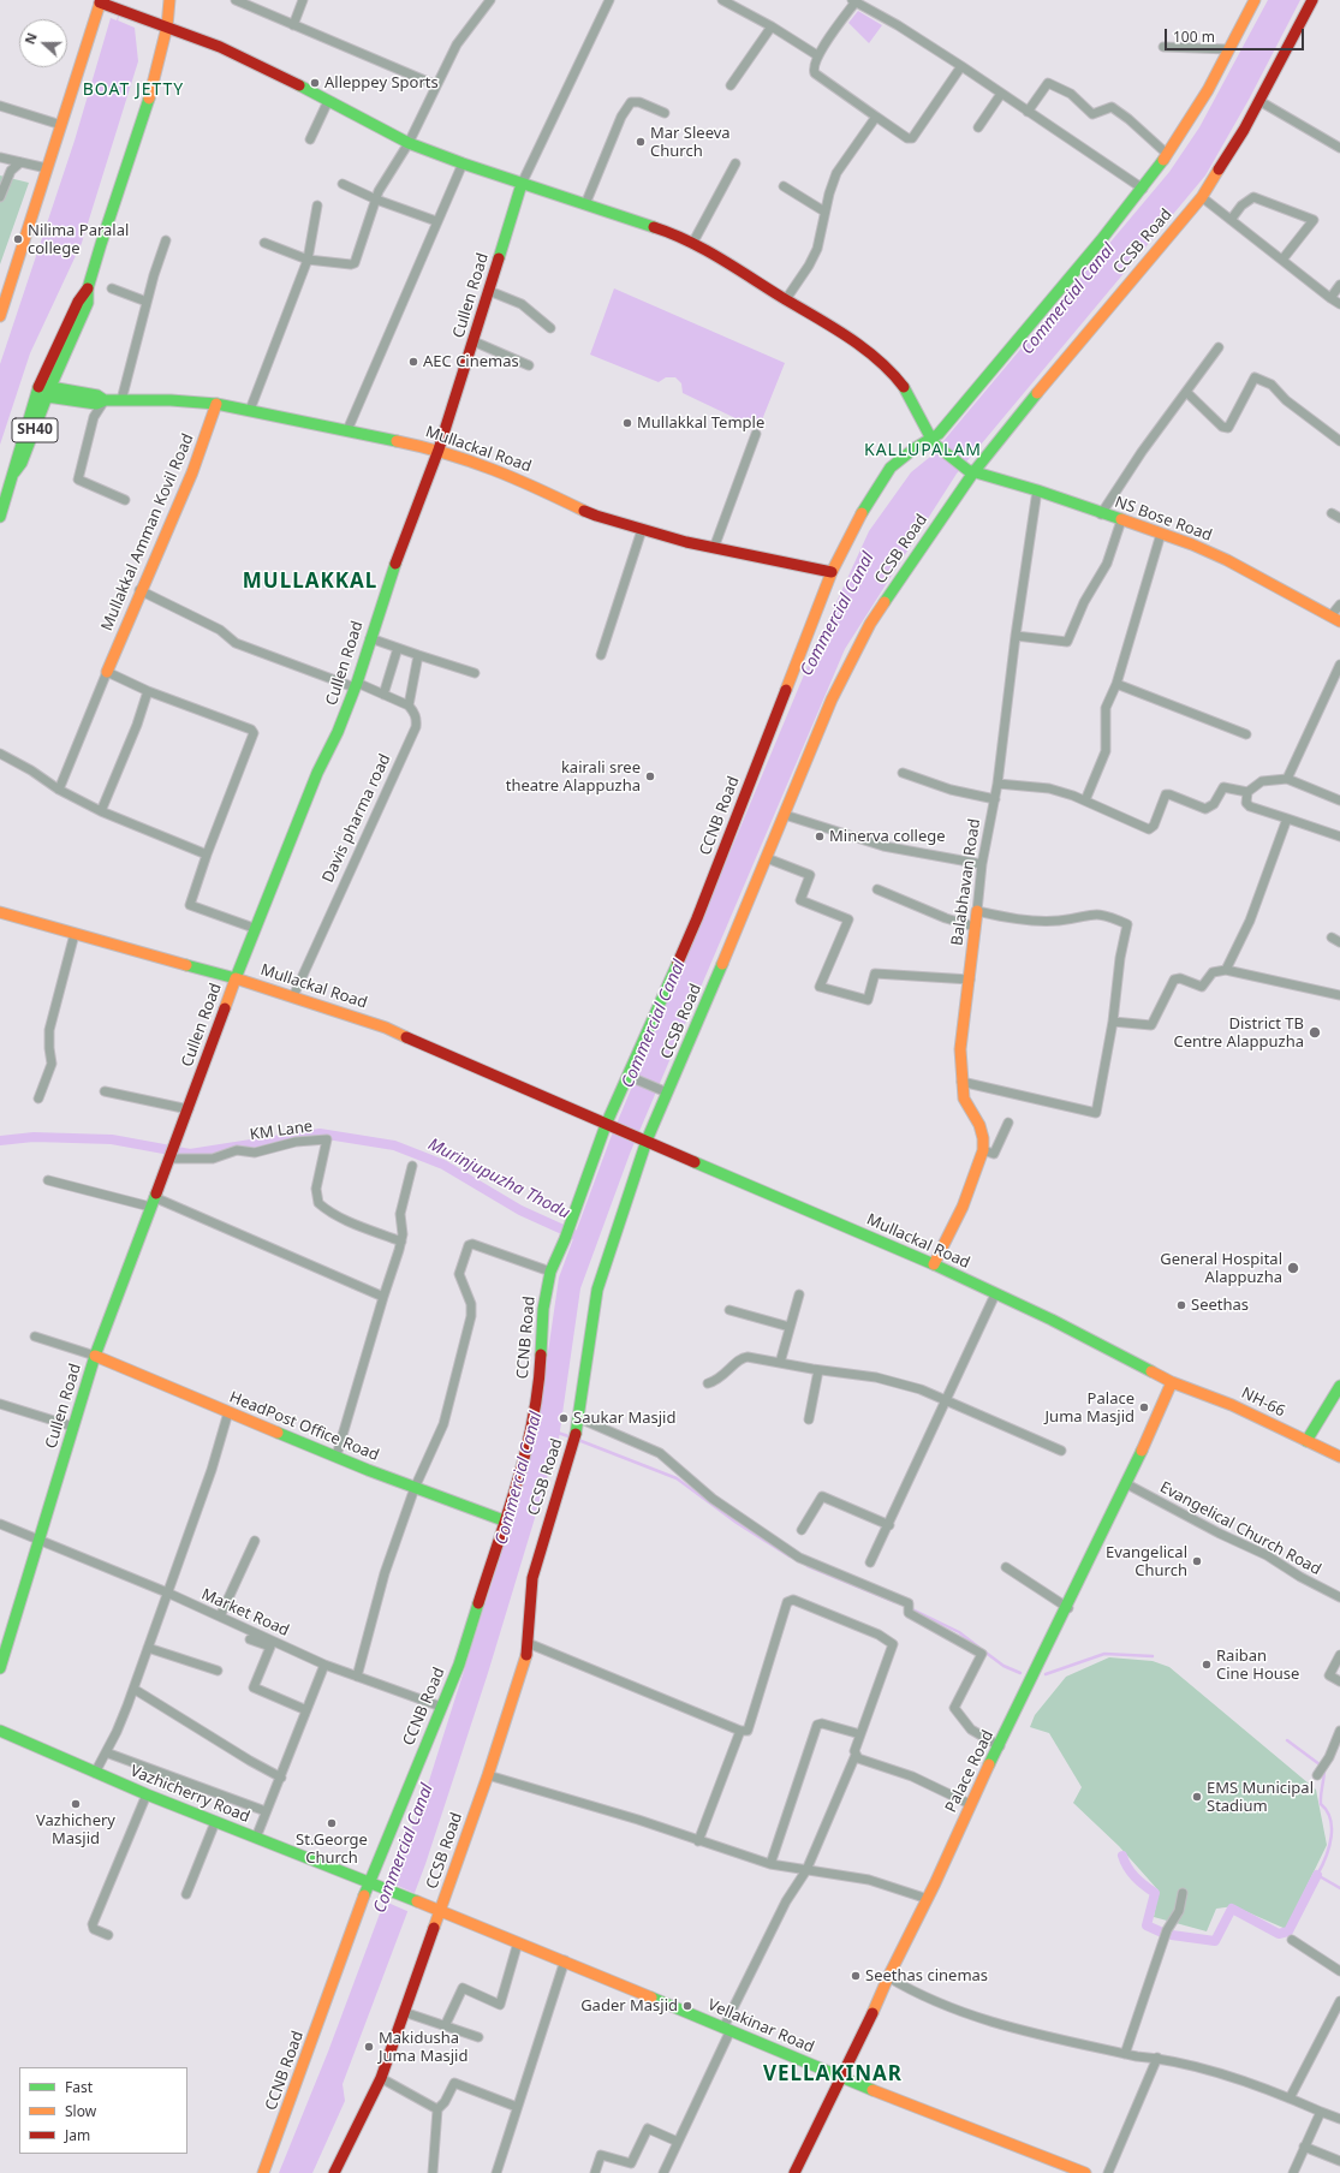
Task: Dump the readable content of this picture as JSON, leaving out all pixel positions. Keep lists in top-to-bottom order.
{
  "streets": {
    "main road": [
      "CCSB Road",
      "Cullen Road",
      "SH40",
      "Mullackal Road",
      "NS Bose Road",
      "Mullakkal Amman Kovil Road",
      "CCNB Road",
      "Balabhavan Road",
      "NH-66",
      "HeadPost Office Road",
      "Palace Road",
      "Vazhicherry Road",
      "Vellakinar Road"
    ],
    "street": [
      "Davis pharma road",
      "KM Lane",
      "Evangelical Church Road",
      "Market Road"
    ]
  },
  "crossings": [
    ["CCSB Road", "Mullackal Road"],
    ["CCSB Road", "NS Bose Road"],
    ["CCSB Road", "Vellakinar Road"],
    ["Cullen Road", "Mullackal Road"],
    ["Cullen Road", "KM Lane"],
    ["Cullen Road", "HeadPost Office Road"],
    ["Cullen Road", "Market Road"],
    ["SH40", "Mullackal Road"],
    ["Mullackal Road", "Mullakkal Amman Kovil Road"],
    ["Mullackal Road", "CCNB Road"],
    ["Mullackal Road", "Davis pharma road"],
    ["Mullackal Road", "Balabhavan Road"],
    ["Mullackal Road", "NH-66"],
    ["Mullackal Road", "Palace Road"],
    ["NS Bose Road", "Balabhavan Road"],
    ["CCNB Road", "HeadPost Office Road"],
    ["CCNB Road", "Market Road"],
    ["CCNB Road", "Vazhicherry Road"],
    ["NH-66", "Palace Road"],
    ["Evangelical Church Road", "Palace Road"],
    ["Palace Road", "Vellakinar Road"],
    ["Vazhicherry Road", "Vellakinar Road"]
  ],
  "districts": [
    "BOAT JETTY",
    "KALLUPALAM",
    "MULLAKKAL",
    "VELLAKINAR"
  ],
  "water": ["Commercial Canal", "Murinjupuzha Thodu"],
  "places": [
    "Alleppey Sports",
    "Mar Sleeva Church",
    "Nilima Paralal college",
    "AEC Cinemas",
    "Mullakkal Temple",
    "kairali sree theatre Alappuzha",
    "Minerva college",
    "District TB Centre Alappuzha",
    "General Hospital Alappuzha",
    "Seethas",
    "Palace Juma Masjid",
    "Saukar Masjid",
    "Evangelical Church",
    "Raiban Cine House",
    "EMS Municipal Stadium",
    "Vazhichery Masjid",
    "St.George Church",
    "Seethas cinemas",
    "Gader Masjid",
    "Makidusha Juma Masjid"
  ],
  "legend": ["Fast", "Slow", "Jam"],
  "scale_bar": "100 m",
  "north": "left"
}
